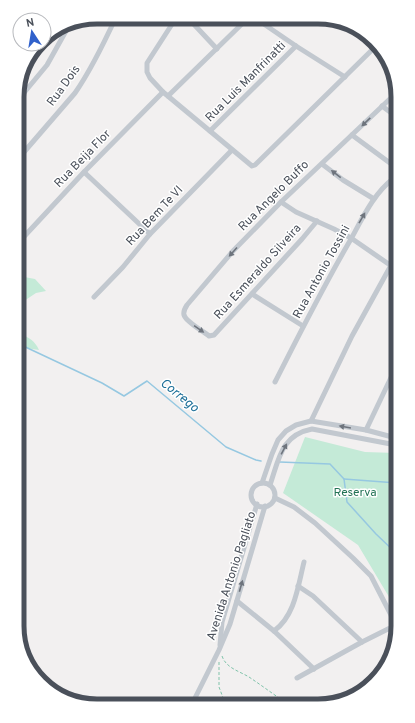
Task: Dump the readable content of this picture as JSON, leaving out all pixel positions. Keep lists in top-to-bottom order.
{
  "streets": {
    "street": [
      "Rua Luis Manfrinatti",
      "Rua Dois",
      "Rua Beija Flor",
      "Rua Angelo Buffo",
      "Rua Bem Te VI",
      "Rua Esmeraldo Silveira",
      "Rua Antonio Tossini",
      "Avenida Antonio Pagliato"
    ]
  },
  "crossings": [
    ["Rua Angelo Buffo", "Rua Esmeraldo Silveira"]
  ],
  "one_way": ["Rua Angelo Buffo"],
  "water": ["Corrego"],
  "parks": ["Reserva"],
  "north": "top"
}
